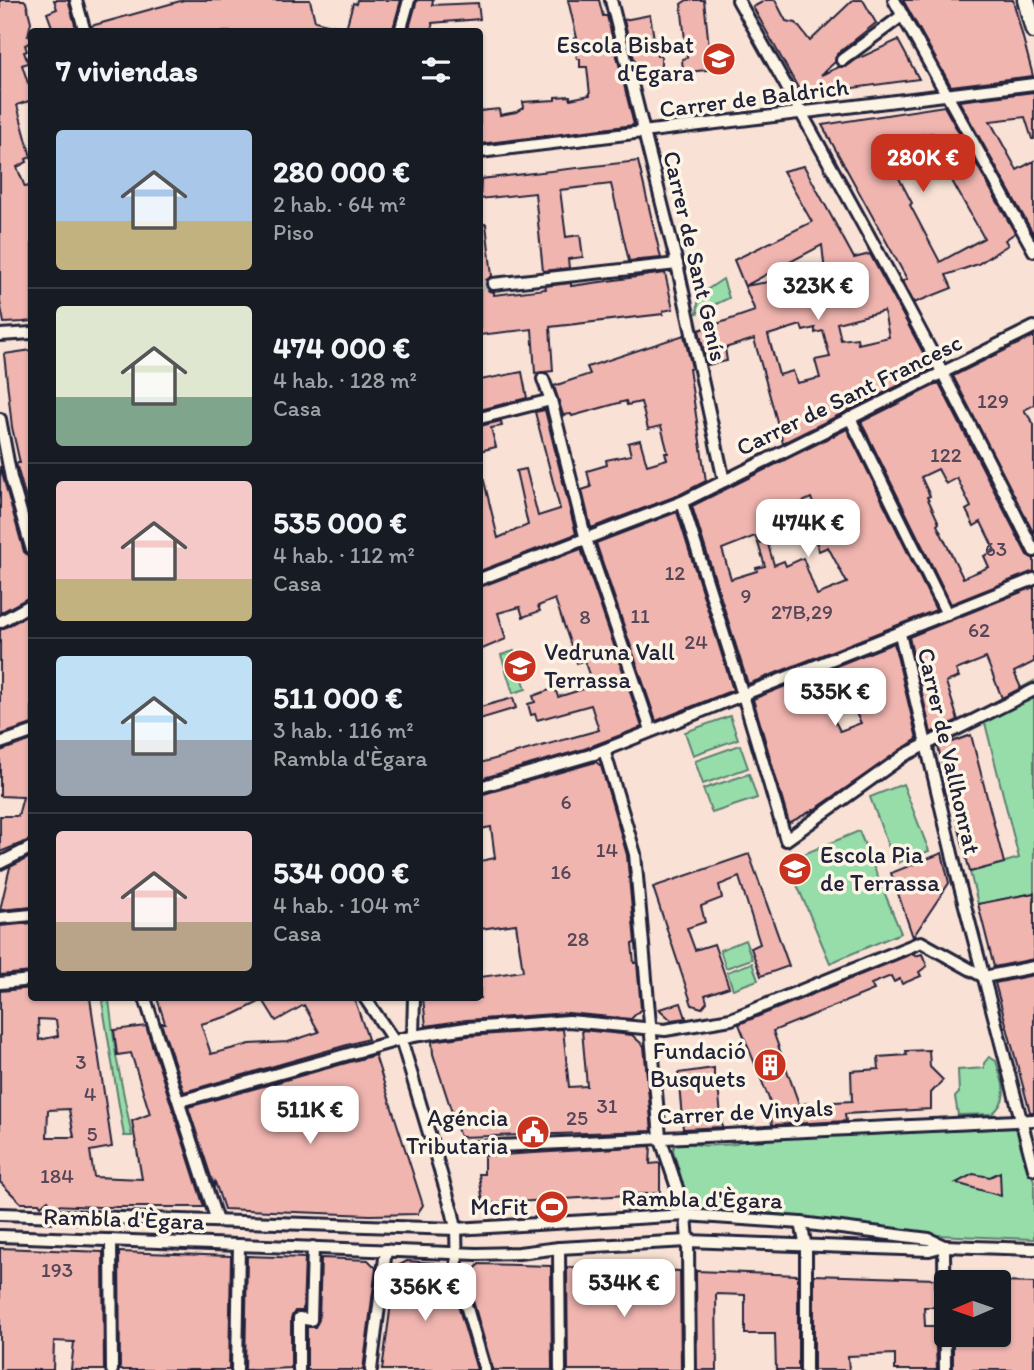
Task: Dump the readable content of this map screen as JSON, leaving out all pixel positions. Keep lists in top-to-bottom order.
{
  "streets": {
    "street": [
      "Carrer de Baldrich",
      "Carrer de Sant Genís",
      "Carrer de Sant Francesc",
      "Carrer de Vallhonrat",
      "Carrer de Vinyals",
      "Rambla d'Ègara"
    ]
  },
  "crossings": [
    ["Carrer de Baldrich", "Carrer de Sant Genís"],
    ["Carrer de Sant Genís", "Carrer de Sant Francesc"]
  ],
  "places": {
    "school or university": ["Escola Bisbat d'Egara", "Vedruna Vall Terrassa", "Escola Pia de Terrassa"],
    "building": ["Fundació Busquets"],
    "public building": ["Agéncia Tributaria"],
    "sports": ["McFit"]
  },
  "house_numbers": [
    "129",
    "122",
    "63",
    "12",
    "9",
    "27B,29",
    "11",
    "8",
    "62",
    "24",
    "6",
    "14",
    "16",
    "28",
    "3",
    "4",
    "31",
    "25",
    "5",
    "184",
    "193"
  ],
  "north": "left",
  "page": {
    "heading": "7 viviendas",
    "list": [
      {
        "name": "280 000 €",
        "note": "2 hab. · 64 m² · Piso"
      },
      {
        "name": "474 000 €",
        "note": "4 hab. · 128 m² · Casa"
      },
      {
        "name": "535 000 €",
        "note": "4 hab. · 112 m² · Casa"
      },
      {
        "name": "511 000 €",
        "note": "3 hab. · 116 m² · Rambla d'Ègara"
      },
      {
        "name": "534 000 €",
        "note": "4 hab. · 104 m² · Casa"
      }
    ],
    "price": [
      "280K €",
      "323K €",
      "474K €",
      "535K €",
      "511K €",
      "534K €",
      "356K €"
    ]
  }
}
